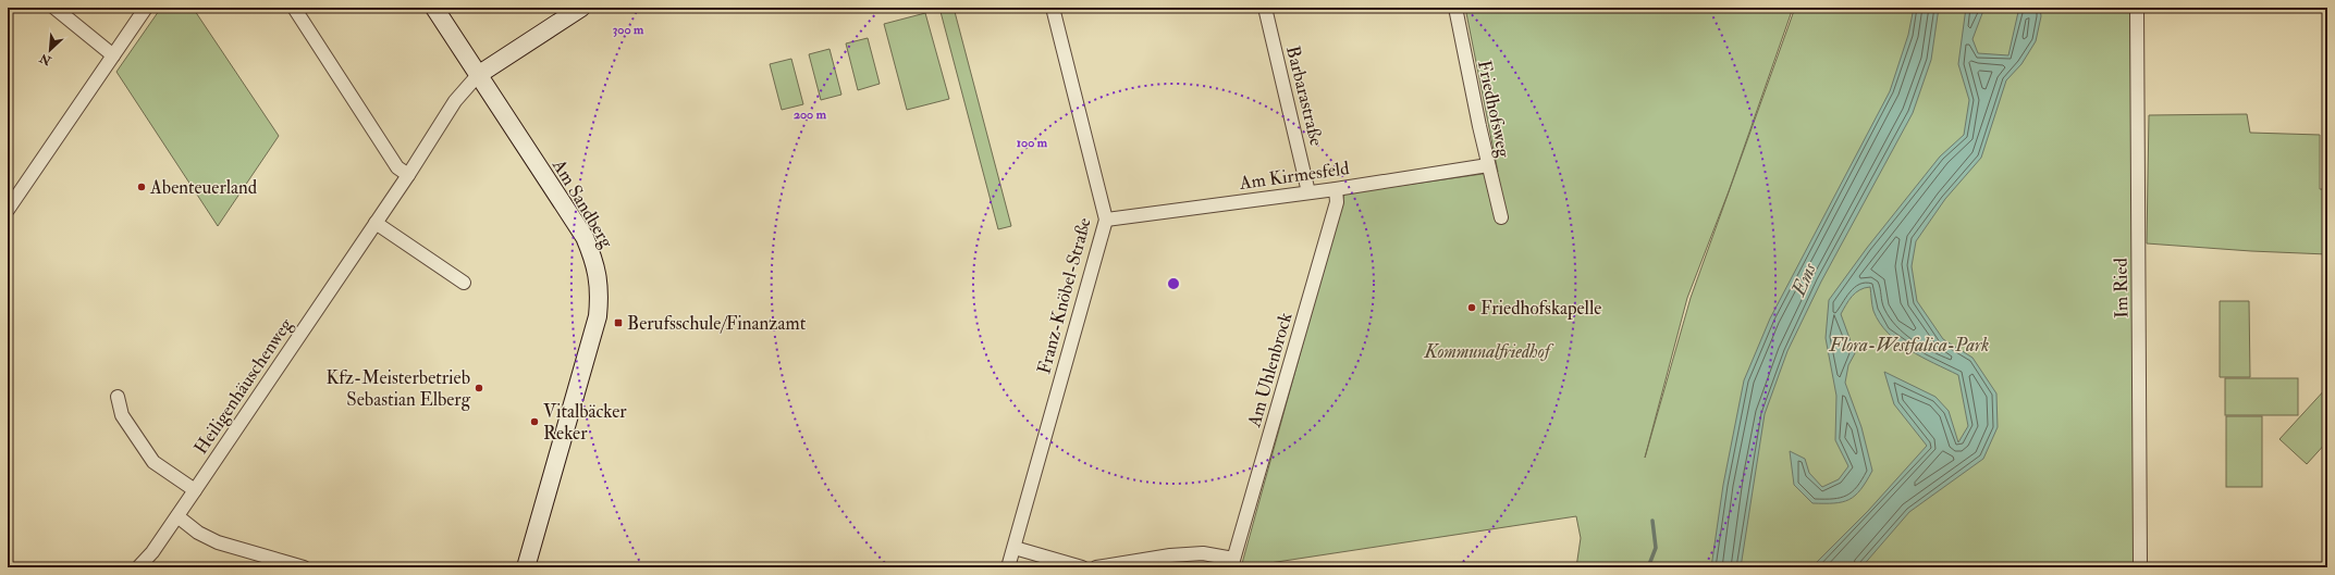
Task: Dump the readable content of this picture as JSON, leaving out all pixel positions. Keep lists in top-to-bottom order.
{
  "streets": {
    "main road": ["Am Sandberg"],
    "street": [
      "Barbarastraße",
      "Friedhofsweg",
      "Am Kirmesfeld",
      "Im Ried",
      "Franz-Knöbel-Straße",
      "Am Uhlenbrock",
      "Heiligenhäuschenweg"
    ]
  },
  "crossings": [
    ["Barbarastraße", "Am Kirmesfeld"],
    ["Friedhofsweg", "Am Kirmesfeld"],
    ["Am Kirmesfeld", "Franz-Knöbel-Straße"],
    ["Am Kirmesfeld", "Am Uhlenbrock"],
    ["Am Sandberg", "Heiligenhäuschenweg"]
  ],
  "water": ["Ems"],
  "parks": ["Flora-Westfalica-Park", "Kommunalfriedhof"],
  "places": {
    "other": [
      "Abenteuerland",
      "Friedhofskapelle",
      "Kfz-Meisterbetrieb Sebastian Elberg",
      "Vitalbäcker Reker"
    ],
    "transit": ["Berufsschule/Finanzamt"]
  },
  "north": "bottom left",
  "rings": ["300 m", "200 m", "100 m"]
}
